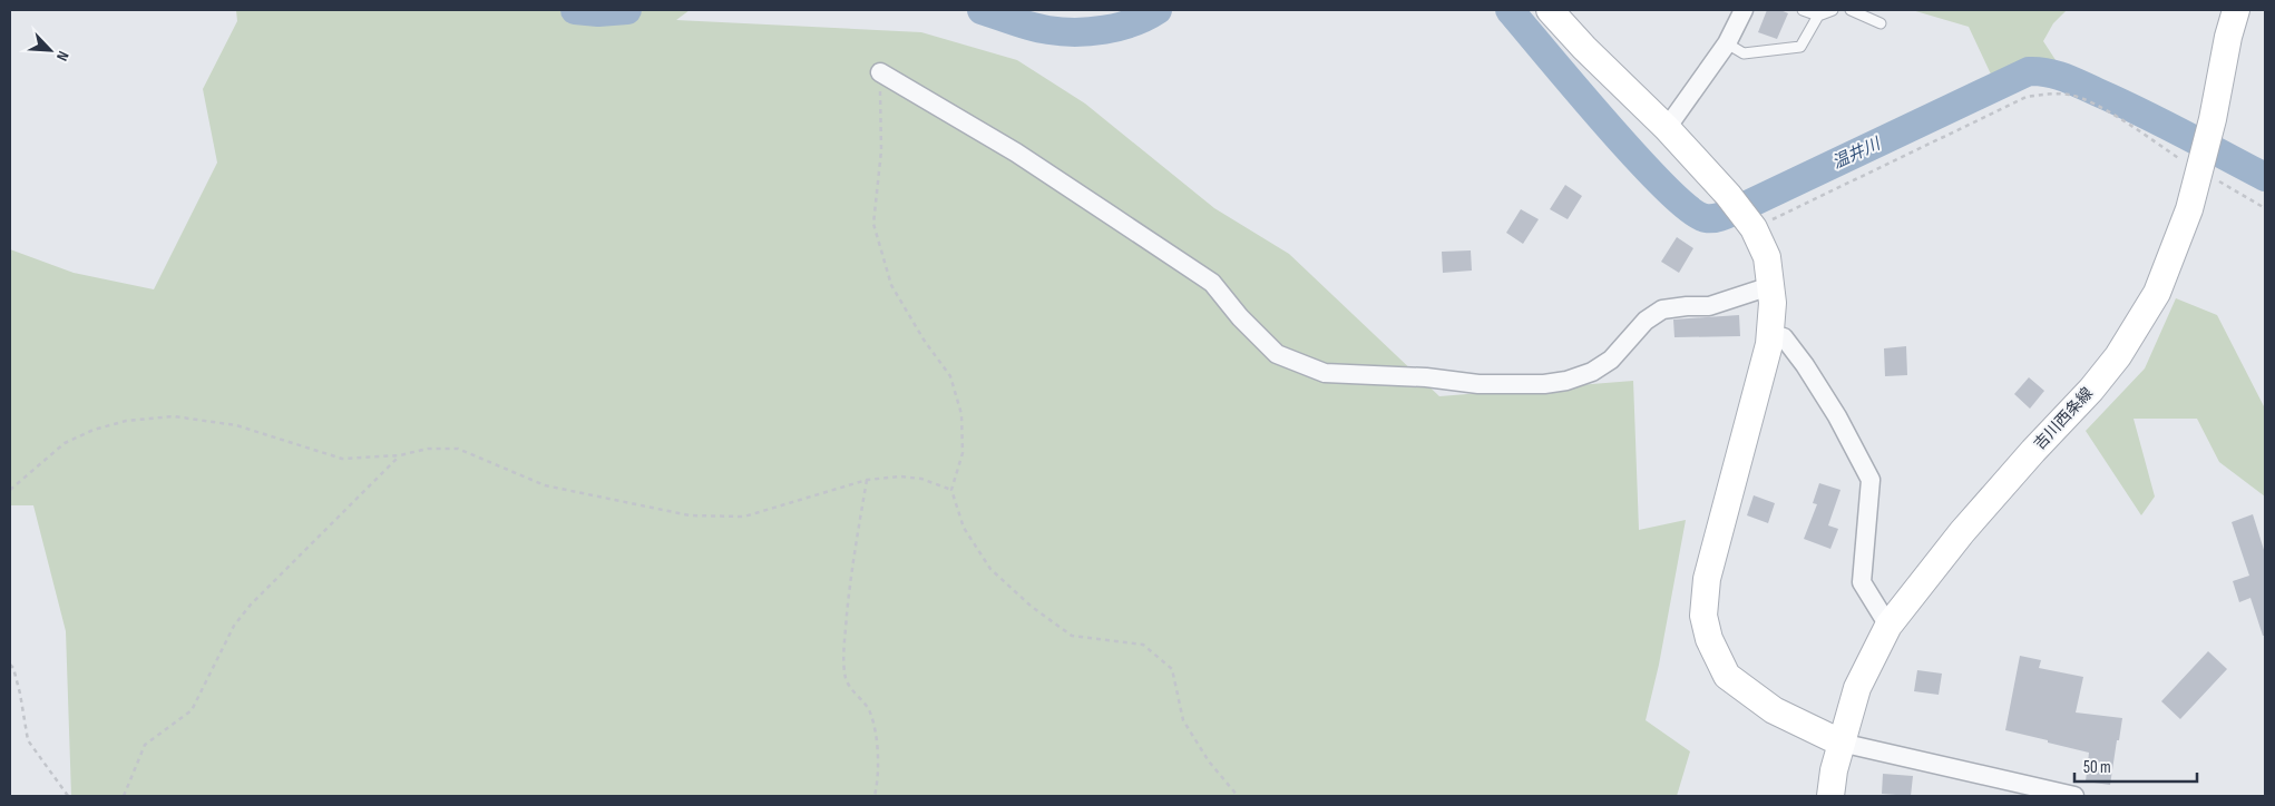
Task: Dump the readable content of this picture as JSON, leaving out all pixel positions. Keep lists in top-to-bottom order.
{
  "streets": {
    "street": ["吉川西条線"]
  },
  "water": ["温井川"],
  "scale_bar": "50 m",
  "north": "bottom right"
}
